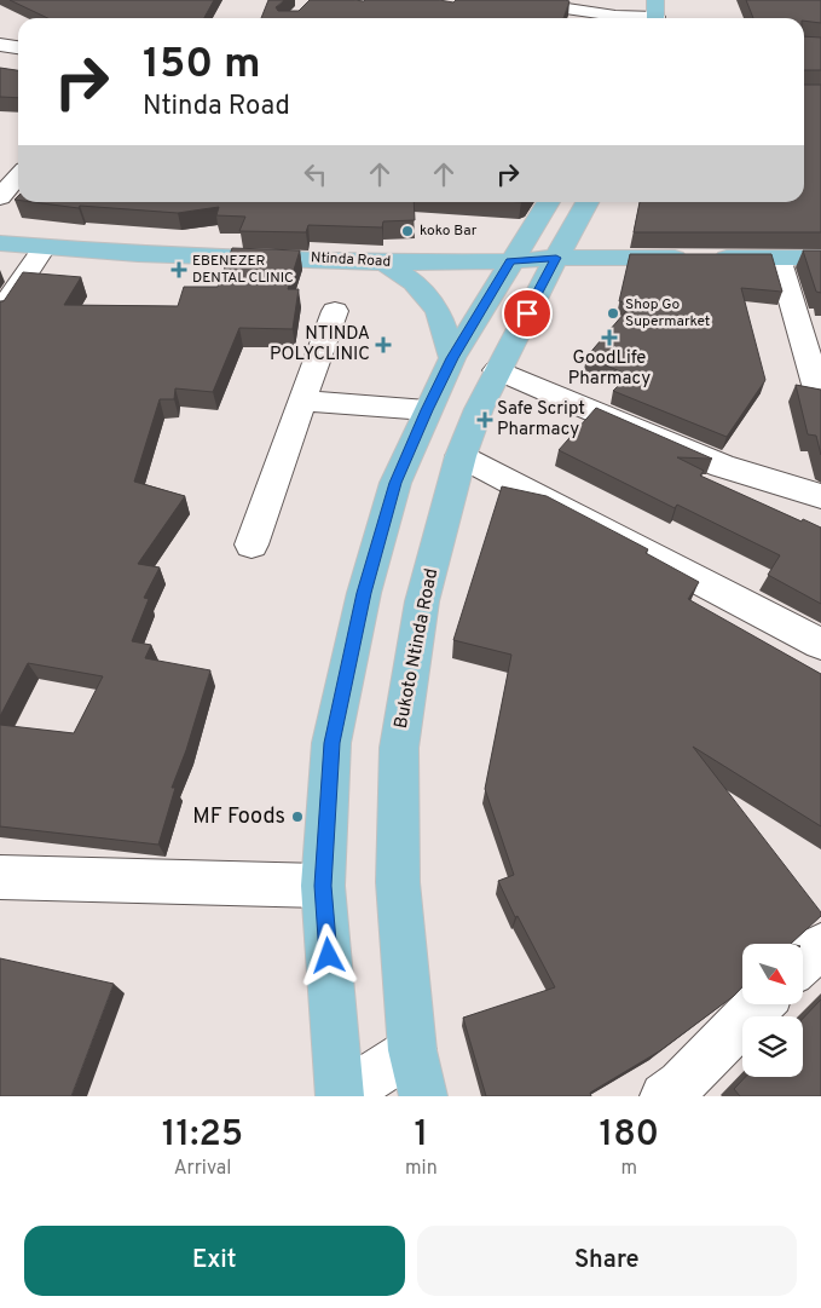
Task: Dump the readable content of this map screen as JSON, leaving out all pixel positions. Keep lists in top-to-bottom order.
{
  "streets": {
    "main road": ["Ntinda Road", "Bukoto Ntinda Road"]
  },
  "crossings": [
    ["Ntinda Road", "Bukoto Ntinda Road"]
  ],
  "places": {
    "other": ["koko Bar", "Shop Go Supermarket", "MF Foods"],
    "health": [
      "EBENEZER DENTAL CLINIC",
      "GoodLife Pharmacy",
      "NTINDA POLYCLINIC",
      "Safe Script Pharmacy"
    ]
  },
  "north": "bottom right",
  "page": {
    "turn": ["150 m", "Ntinda Road"],
    "eta": [
      "11:25",
      "Arrival",
      "1",
      "min",
      "180",
      "m"
    ],
    "buttons": ["Exit", "Share"]
  }
}
